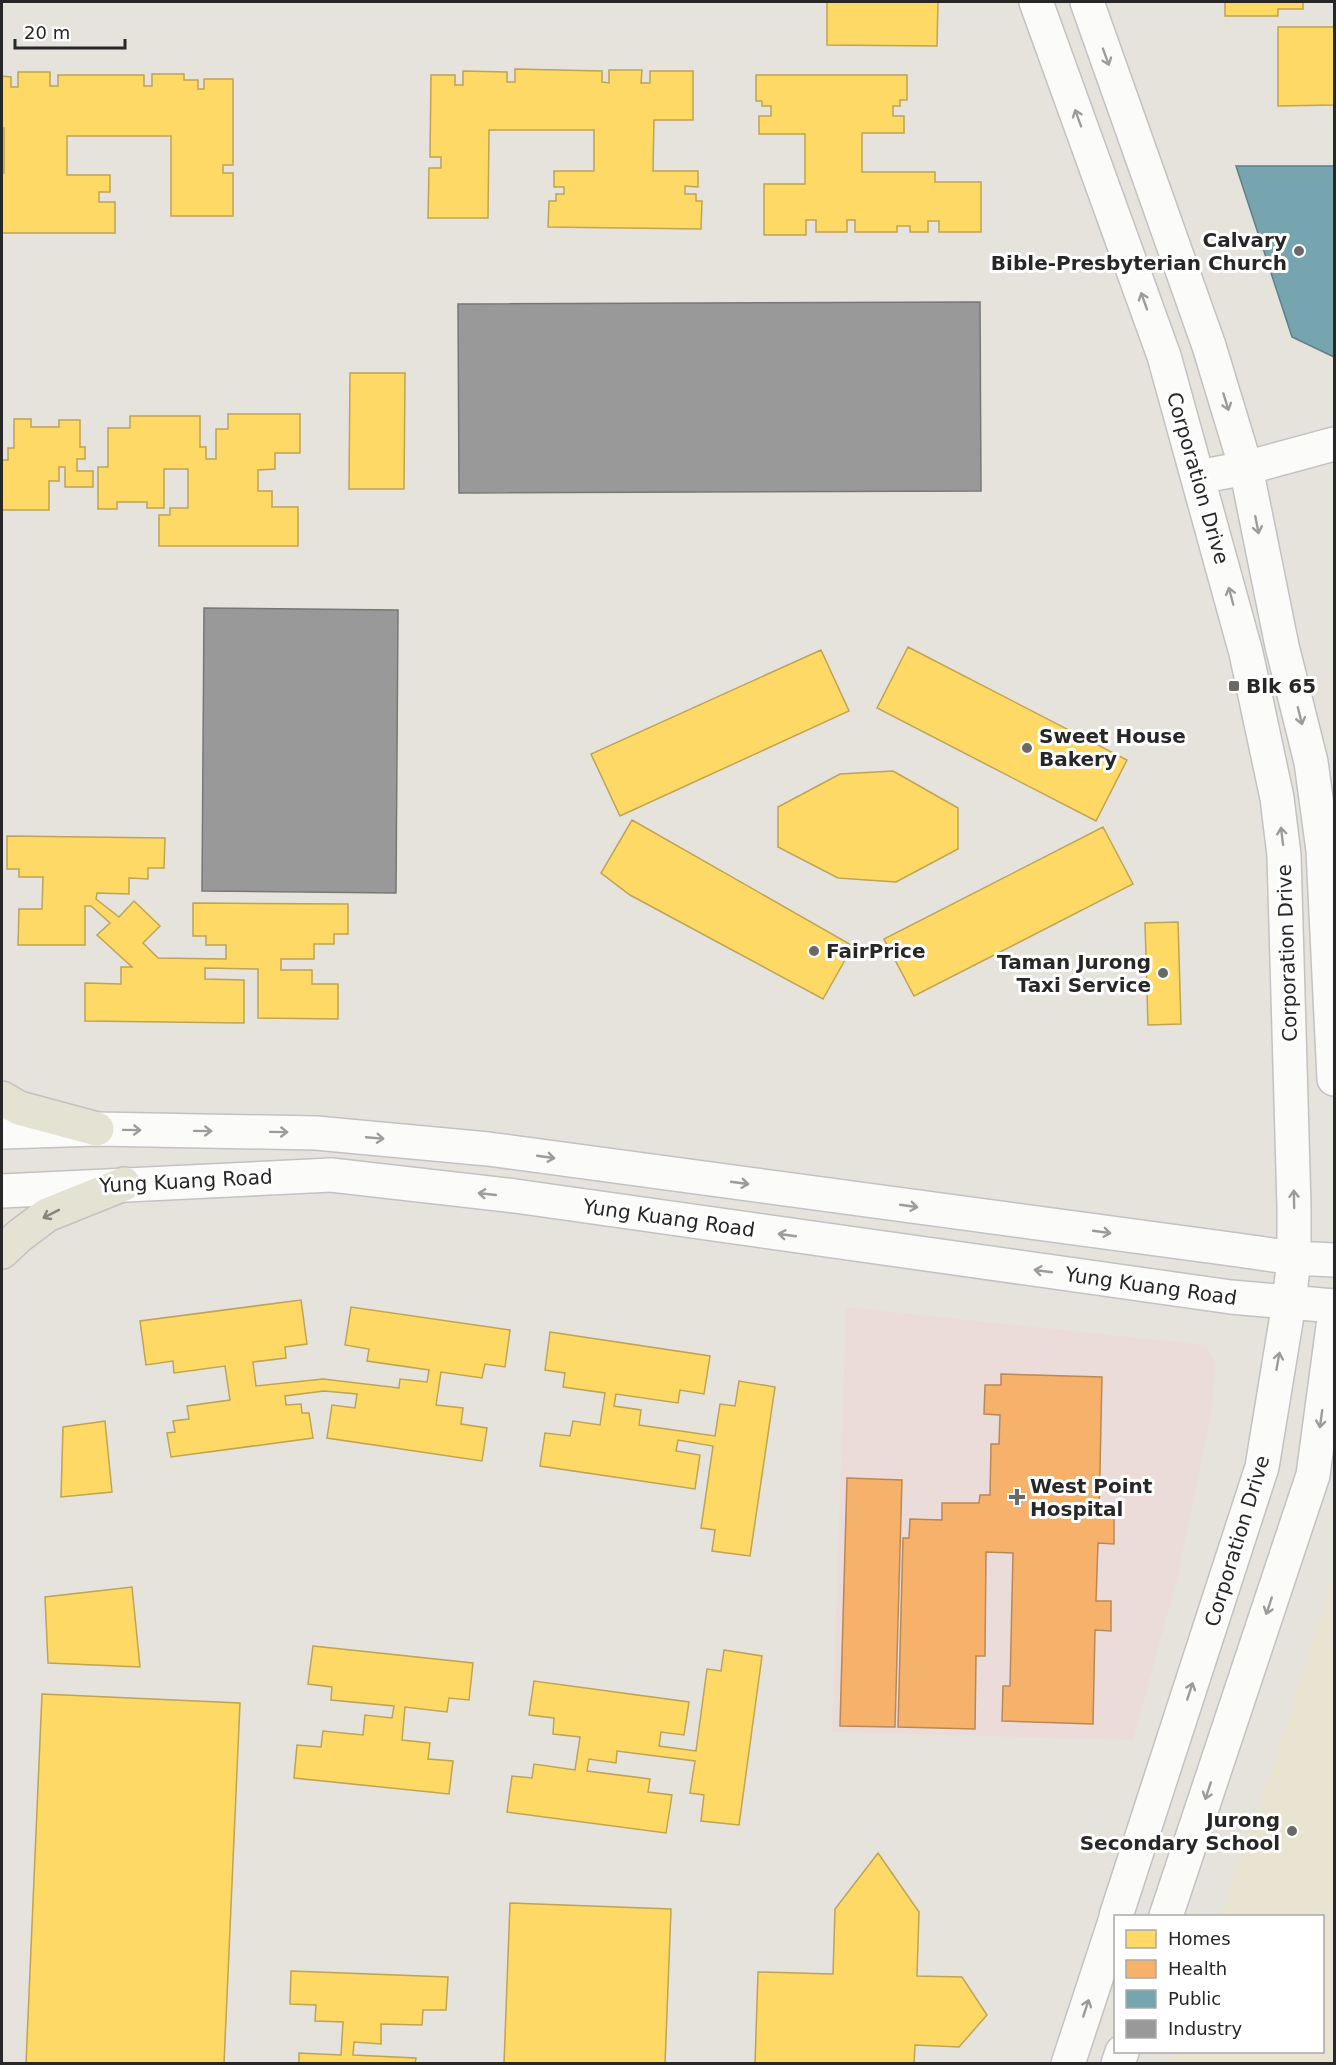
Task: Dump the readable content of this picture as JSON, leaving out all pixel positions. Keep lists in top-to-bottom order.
{
  "streets": {
    "street": ["Corporation Drive", "Yung Kuang Road"]
  },
  "crossings": [
    ["Corporation Drive", "Yung Kuang Road"]
  ],
  "places": {
    "other": [
      "Calvary Bible-Presbyterian Church",
      "Sweet House Bakery",
      "FairPrice",
      "Taman Jurong Taxi Service",
      "Jurong Secondary School"
    ],
    "transit": ["Blk 65"],
    "health": ["West Point Hospital"]
  },
  "legend": [
    "Homes",
    "Health",
    "Public",
    "Industry"
  ],
  "scale_bar": "20 m"
}
